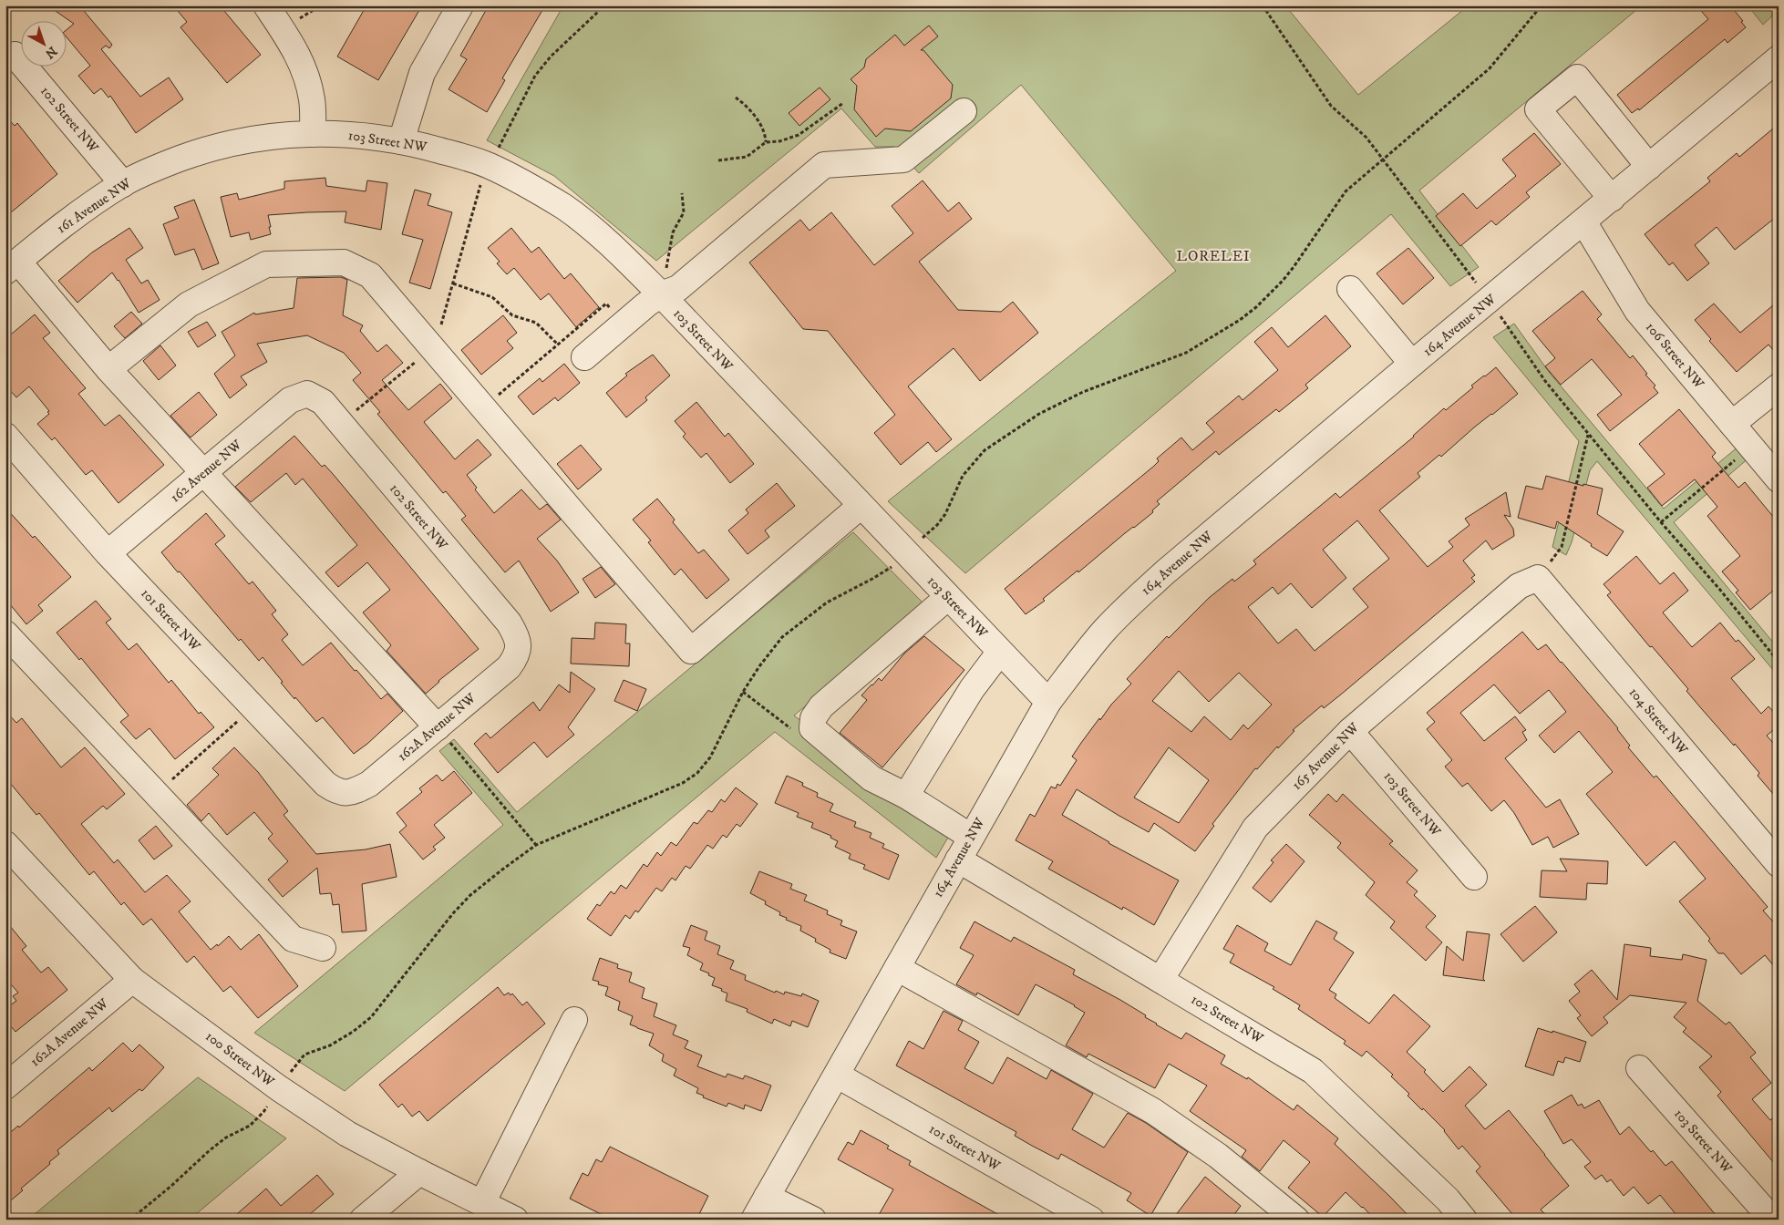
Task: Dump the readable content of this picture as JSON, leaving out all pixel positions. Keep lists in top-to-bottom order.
{
  "streets": {
    "street": [
      "102 Street NW",
      "103 Street NW",
      "161 Avenue NW",
      "164 Avenue NW",
      "106 Street NW",
      "162 Avenue NW",
      "101 Street NW",
      "104 Street NW",
      "162A Avenue NW",
      "165 Avenue NW",
      "100 Street NW"
    ]
  },
  "crossings": [
    ["102 Street NW", "161 Avenue NW"],
    ["102 Street NW", "164 Avenue NW"],
    ["102 Street NW", "162 Avenue NW"],
    ["102 Street NW", "162A Avenue NW"],
    ["102 Street NW", "165 Avenue NW"],
    ["103 Street NW", "161 Avenue NW"],
    ["103 Street NW", "164 Avenue NW"],
    ["103 Street NW", "165 Avenue NW"],
    ["164 Avenue NW", "106 Street NW"],
    ["164 Avenue NW", "101 Street NW"],
    ["162 Avenue NW", "101 Street NW"],
    ["101 Street NW", "162A Avenue NW"],
    ["104 Street NW", "165 Avenue NW"],
    ["162A Avenue NW", "100 Street NW"]
  ],
  "districts": ["LORELEI"],
  "north": "bottom right"
}
